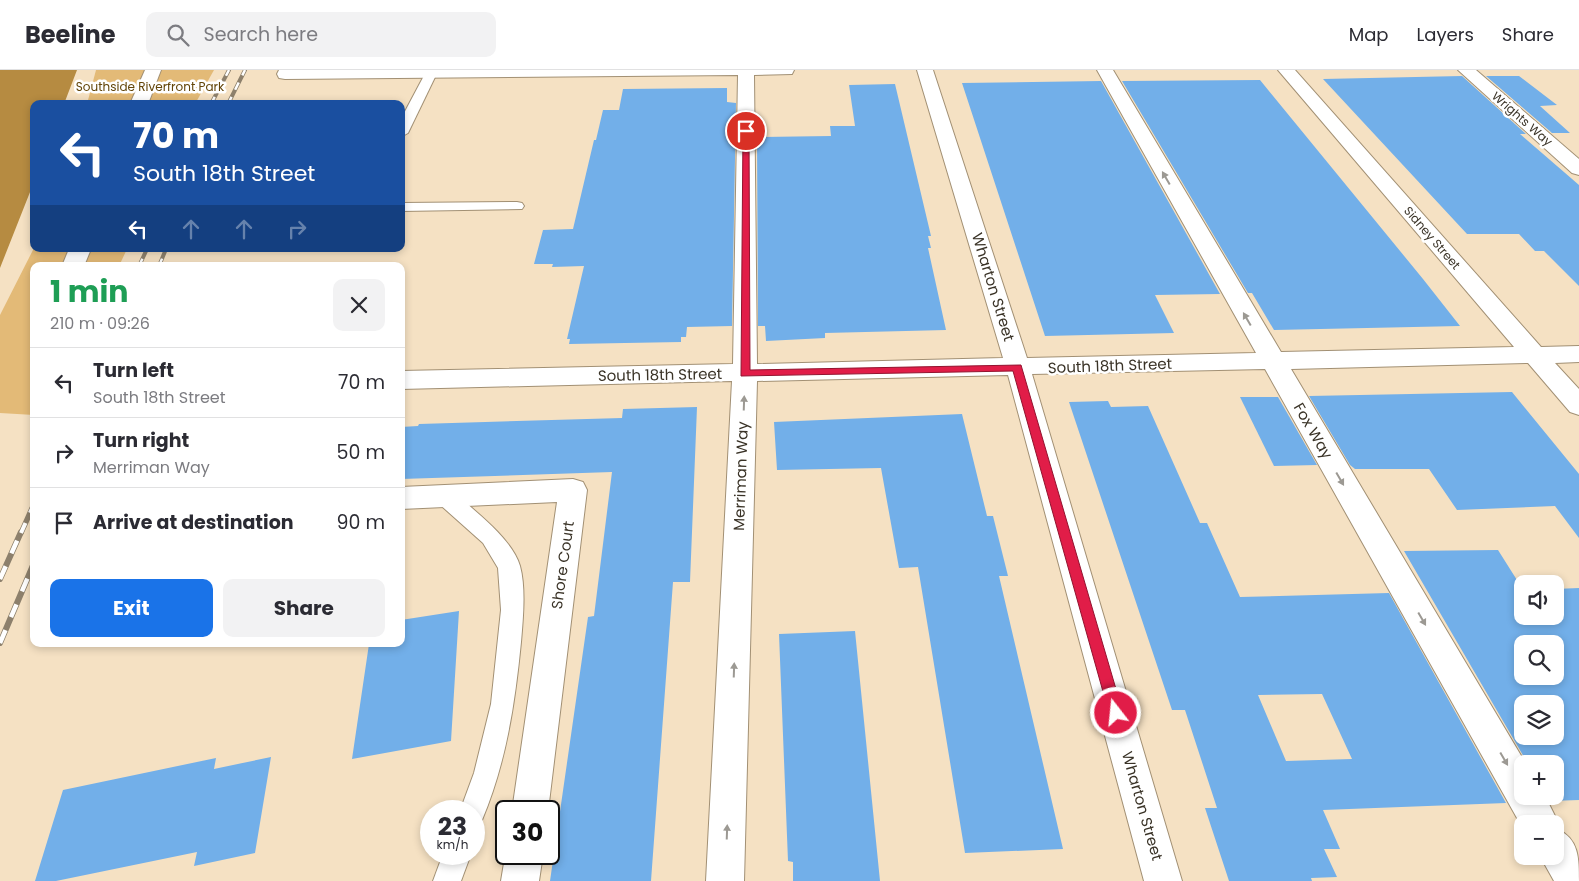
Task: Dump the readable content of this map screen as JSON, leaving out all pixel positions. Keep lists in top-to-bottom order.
{
  "streets": {
    "street": [
      "Wrights Way",
      "Sidney Street",
      "Wharton Street",
      "South 18th Street",
      "Fox Way",
      "Merriman Way",
      "Shore Court"
    ]
  },
  "crossings": [
    ["Sidney Street", "South 18th Street"],
    ["Wharton Street", "South 18th Street"],
    ["South 18th Street", "Fox Way"],
    ["South 18th Street", "Merriman Way"]
  ],
  "one_way": ["Merriman Way"],
  "parks": ["Southside Riverfront Park"],
  "page": {
    "header": "Beeline",
    "search": "Search here",
    "nav": ["Map", "Layers", "Share"],
    "turn": ["70 m", "South 18th Street"],
    "heading": ["1 min", "210 m · 09:26"],
    "list": [
      {
        "name": "Turn left",
        "note": "South 18th Street",
        "value": "70 m"
      },
      {
        "name": "Turn right",
        "note": "Merriman Way",
        "value": "50 m"
      },
      {
        "name": "Arrive at destination",
        "value": "90 m"
      }
    ],
    "buttons": ["Exit", "Share"],
    "map_buttons": ["+", "−"],
    "speed": "23 km/h",
    "limit": "30"
  }
}
